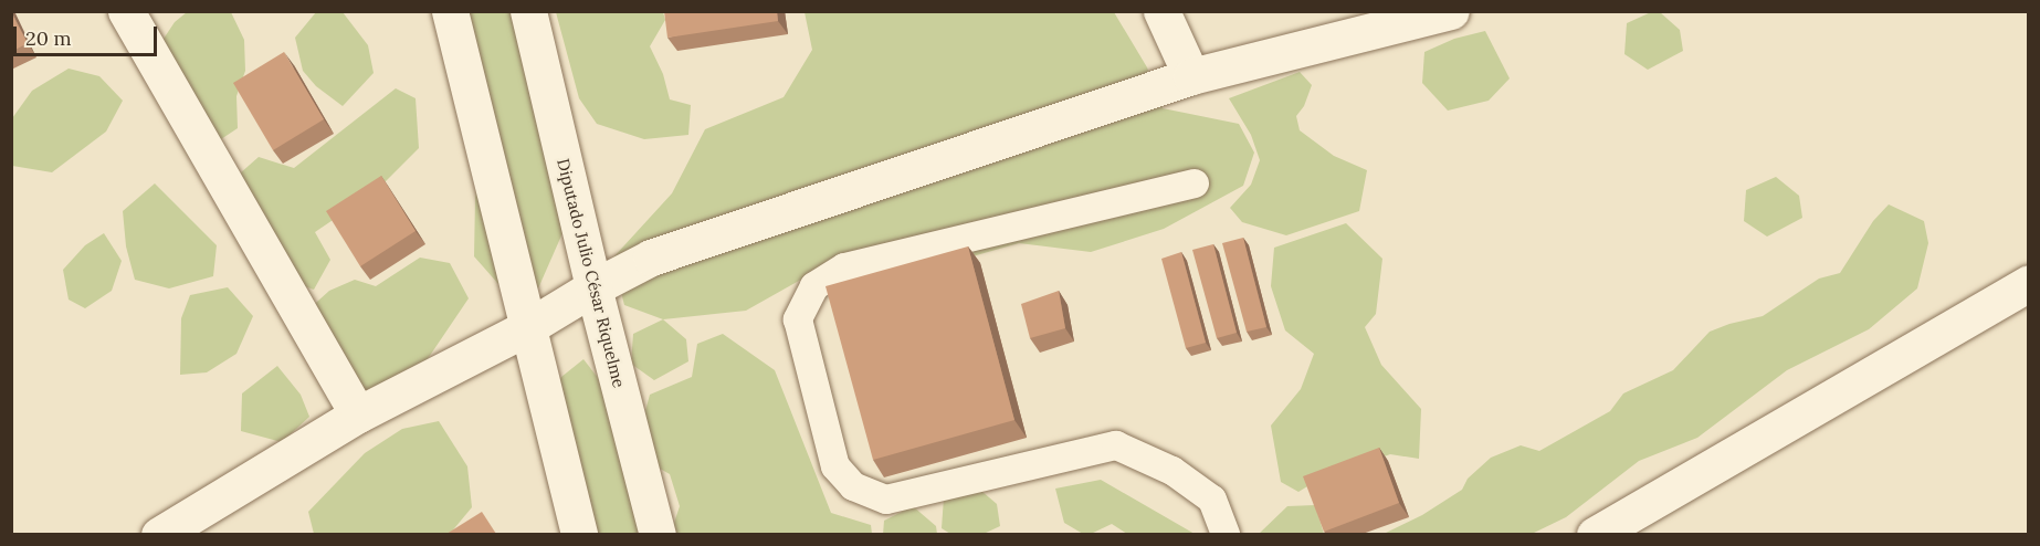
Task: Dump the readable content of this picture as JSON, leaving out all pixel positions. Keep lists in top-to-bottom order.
{
  "streets": {
    "street": ["Diputado Julio César Riquelme"]
  },
  "scale_bar": "20 m"
}
